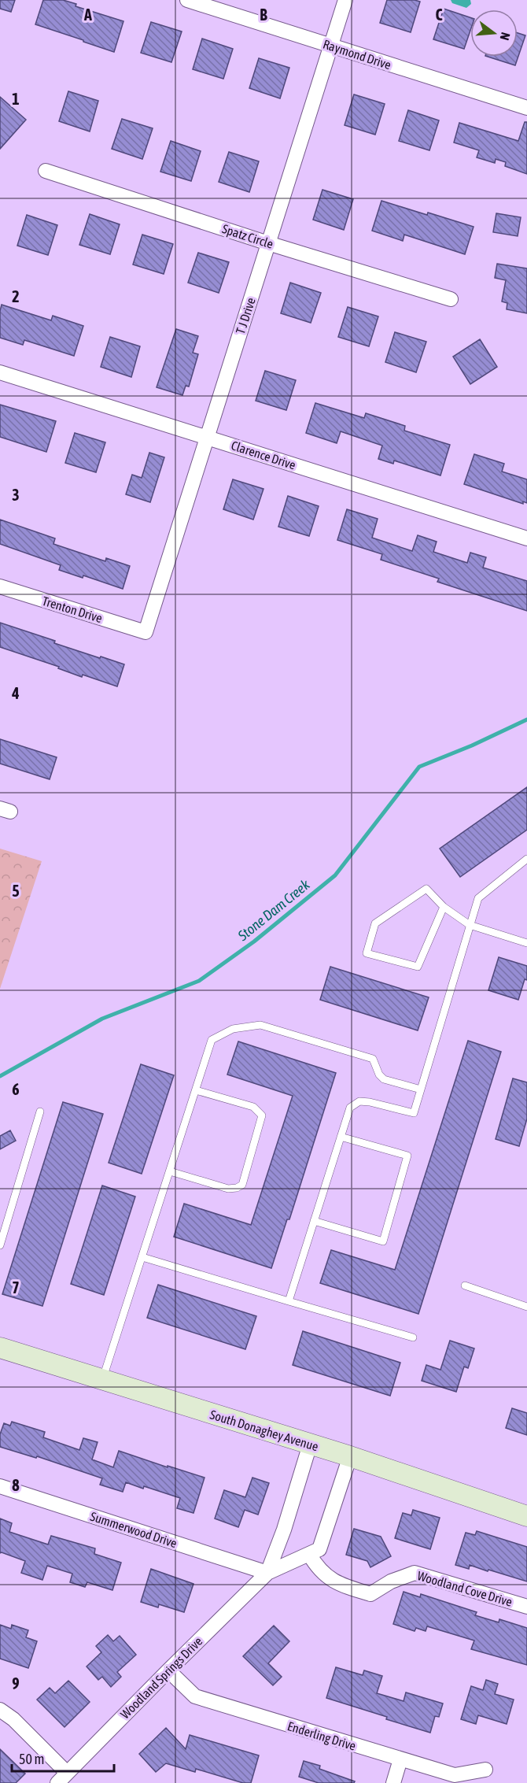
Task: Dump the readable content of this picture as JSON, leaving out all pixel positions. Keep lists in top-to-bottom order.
{
  "streets": {
    "street": [
      "Raymond Drive",
      "Spatz Circle",
      "T J Drive",
      "Clarence Drive",
      "Trenton Drive",
      "South Donaghey Avenue",
      "Summerwood Drive",
      "Woodland Cove Drive",
      "Woodland Springs Drive",
      "Enderling Drive"
    ]
  },
  "crossings": [
    ["Raymond Drive", "T J Drive"],
    ["Spatz Circle", "T J Drive"],
    ["T J Drive", "Clarence Drive"],
    ["T J Drive", "Trenton Drive"],
    ["South Donaghey Avenue", "Woodland Springs Drive"],
    ["Summerwood Drive", "Woodland Springs Drive"],
    ["Woodland Cove Drive", "Woodland Springs Drive"],
    ["Woodland Springs Drive", "Enderling Drive"]
  ],
  "water": ["Stone Dam Creek"],
  "scale_bar": "50 m",
  "north": "right",
  "grid": {
    "columns": ["A", "B", "C"],
    "rows": [
      "1",
      "2",
      "3",
      "4",
      "5",
      "6",
      "7",
      "8",
      "9"
    ]
  }
}
